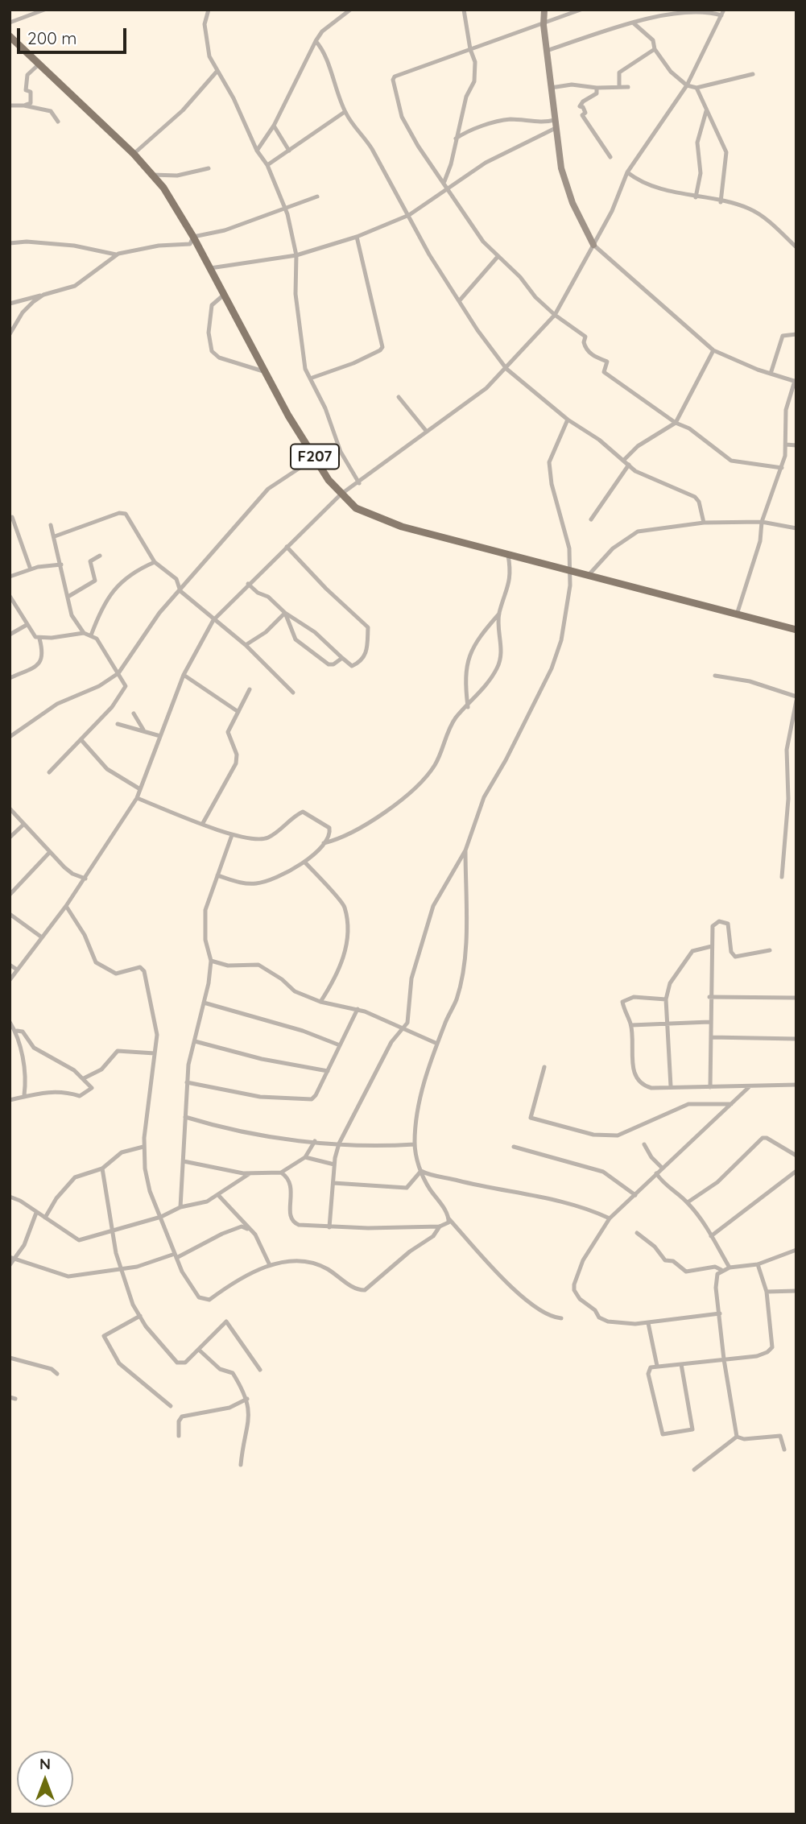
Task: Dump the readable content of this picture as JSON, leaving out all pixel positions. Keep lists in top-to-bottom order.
{
  "streets": {
    "main road": ["F207"]
  },
  "scale_bar": "200 m",
  "north": "top"
}
